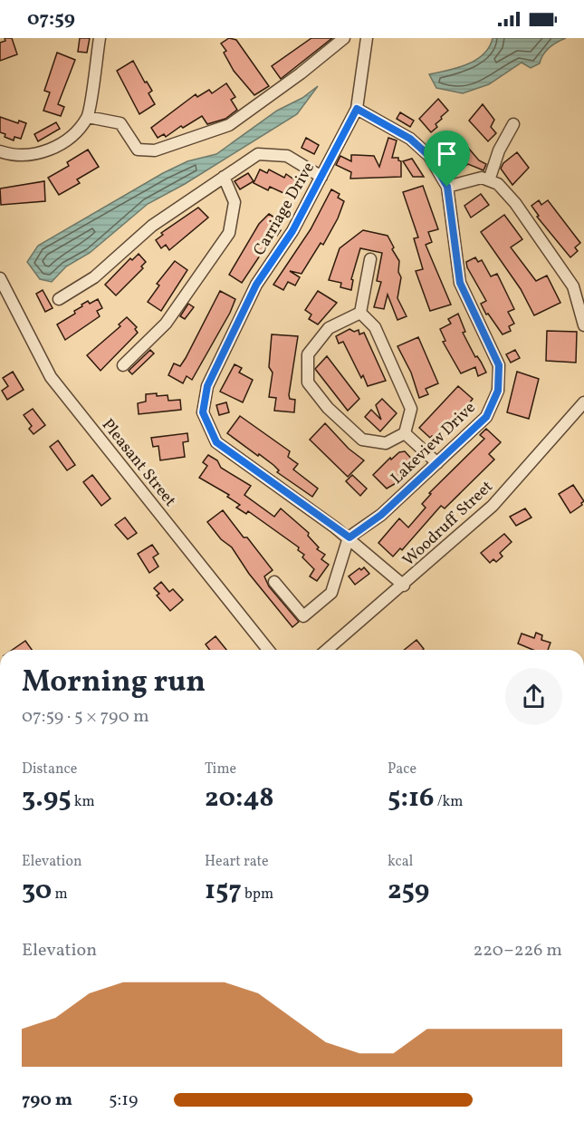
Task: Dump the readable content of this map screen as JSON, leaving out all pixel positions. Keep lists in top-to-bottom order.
{
  "streets": {
    "street": [
      "Carriage Drive",
      "Lakeview Drive",
      "Pleasant Street",
      "Woodruff Street"
    ]
  },
  "crossings": [
    ["Carriage Drive", "Lakeview Drive"],
    ["Carriage Drive", "Woodruff Street"]
  ],
  "page": {
    "status": "07:59",
    "heading": ["Morning run", "07:59 · 5 × 790 m"],
    "stats": [
      ["Distance", "3.95 km"],
      ["Time", "20:48"],
      ["Pace", "5:16 /km"],
      ["Elevation", "30 m"],
      ["Heart rate", "157 bpm"],
      ["kcal", "259"]
    ],
    "chart": ["Elevation", "220–226 m"],
    "list": [
      {
        "name": "790 m",
        "note": "5:19"
      }
    ]
  }
}
